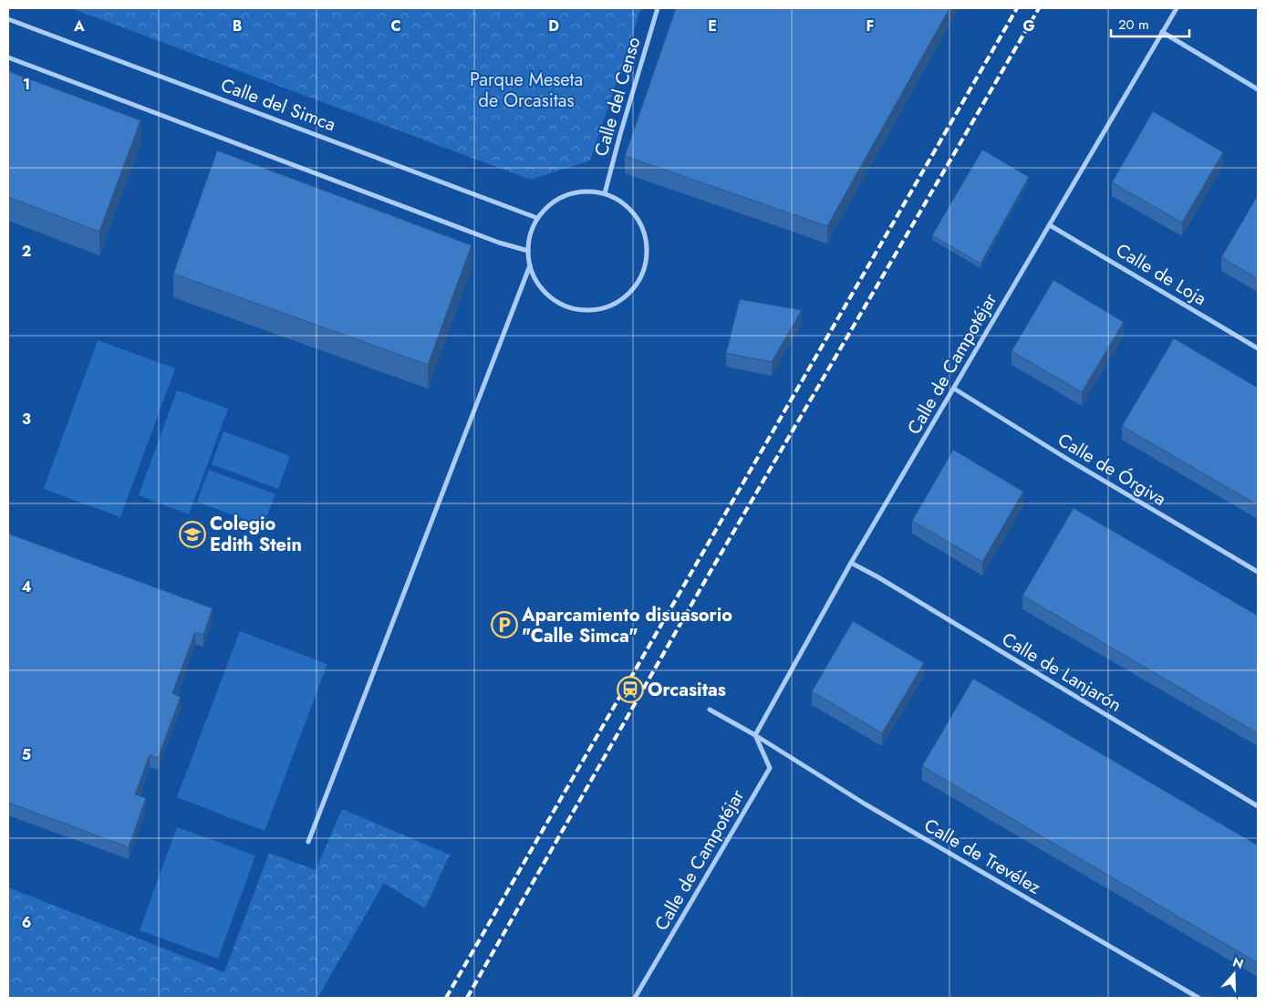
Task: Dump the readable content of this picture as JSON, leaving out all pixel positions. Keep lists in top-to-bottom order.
{
  "streets": {
    "street": [
      "Calle del Censo",
      "Calle del Simca",
      "Calle de Loja",
      "Calle de Campotéjar",
      "Calle de Órgiva",
      "Calle de Lanjarón",
      "Calle de Trevélez"
    ]
  },
  "crossings": [
    ["Calle del Censo", "Calle del Simca"],
    ["Calle de Loja", "Calle de Campotéjar"],
    ["Calle de Campotéjar", "Calle de Órgiva"],
    ["Calle de Campotéjar", "Calle de Lanjarón"],
    ["Calle de Campotéjar", "Calle de Trevélez"]
  ],
  "parks": ["Parque Meseta de Orcasitas"],
  "places": {
    "school or university": ["Colegio Edith Stein"],
    "parking": ["Aparcamiento disuasorio \"Calle Simca\""],
    "station": ["Orcasitas"]
  },
  "scale_bar": "20 m",
  "north": "top",
  "grid": {
    "columns": [
      "A",
      "B",
      "C",
      "D",
      "E",
      "F",
      "G"
    ],
    "rows": [
      "1",
      "2",
      "3",
      "4",
      "5",
      "6"
    ]
  }
}
